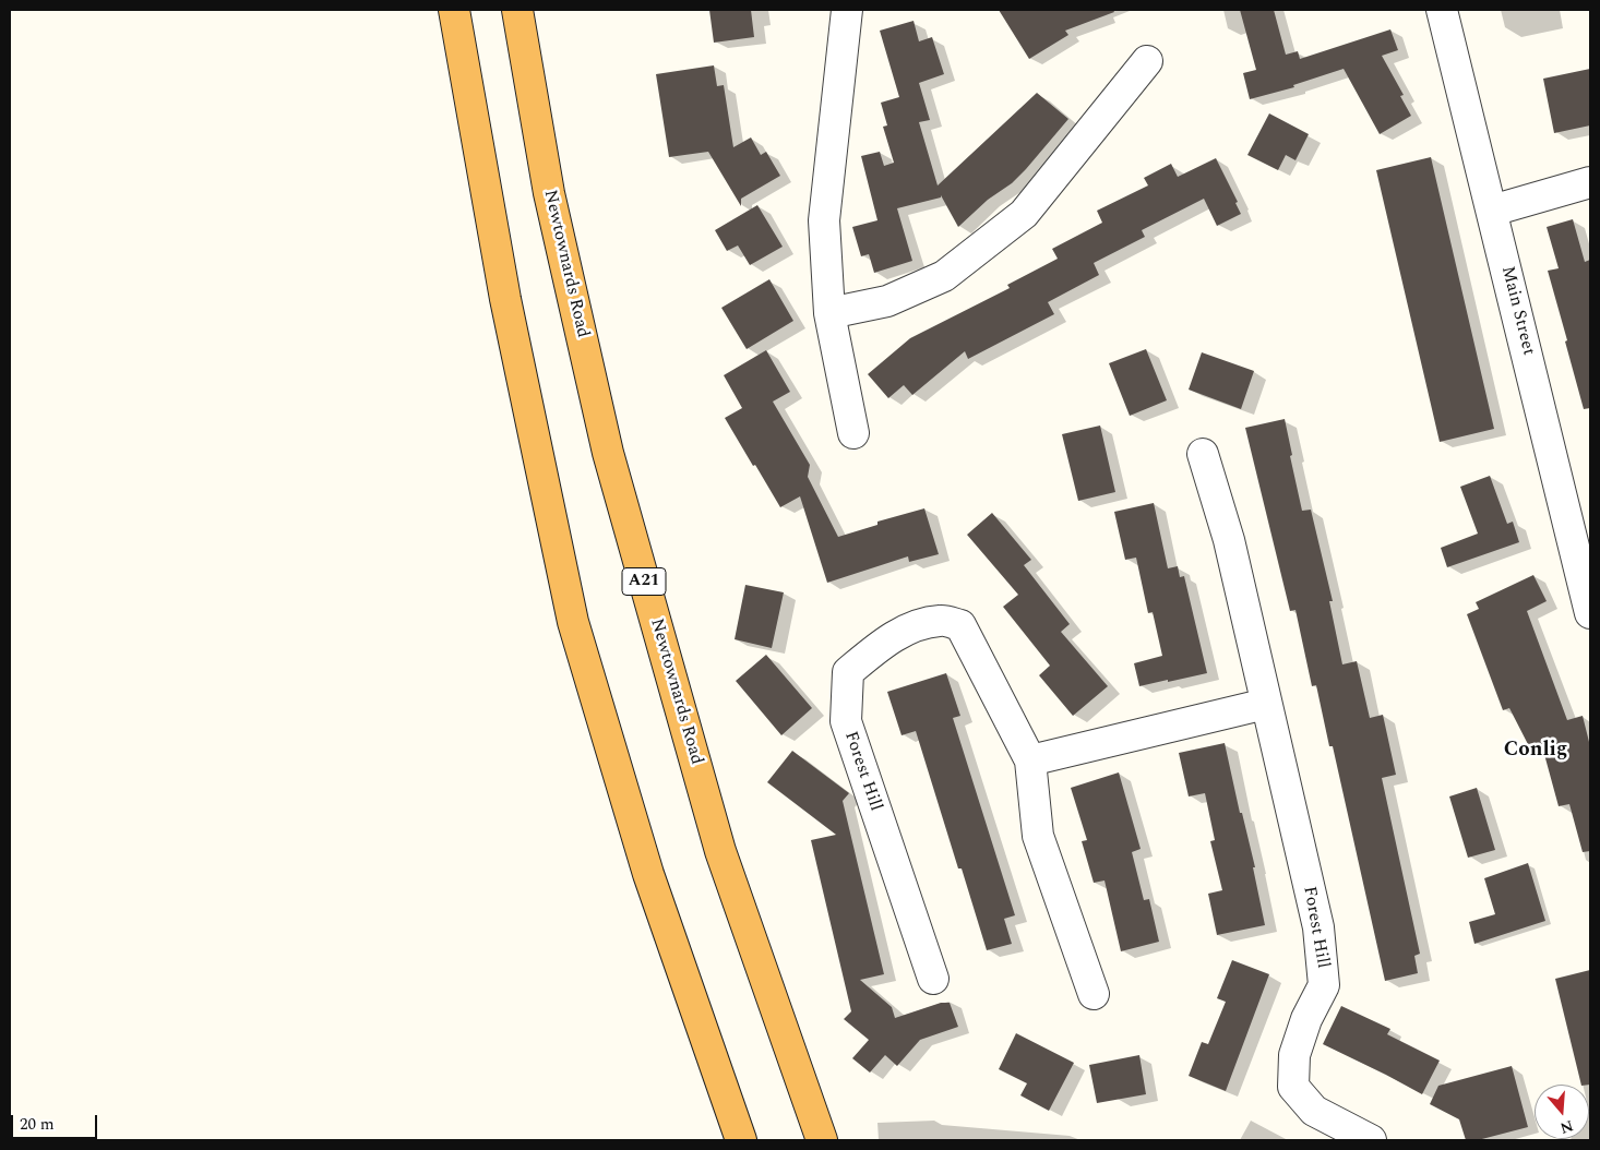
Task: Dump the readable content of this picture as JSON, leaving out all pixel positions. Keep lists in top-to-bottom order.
{
  "streets": {
    "highway": ["Newtownards Road", "A21"],
    "street": ["Main Street", "Forest Hill"]
  },
  "districts": ["Conlig"],
  "scale_bar": "20 m",
  "north": "bottom"
}
